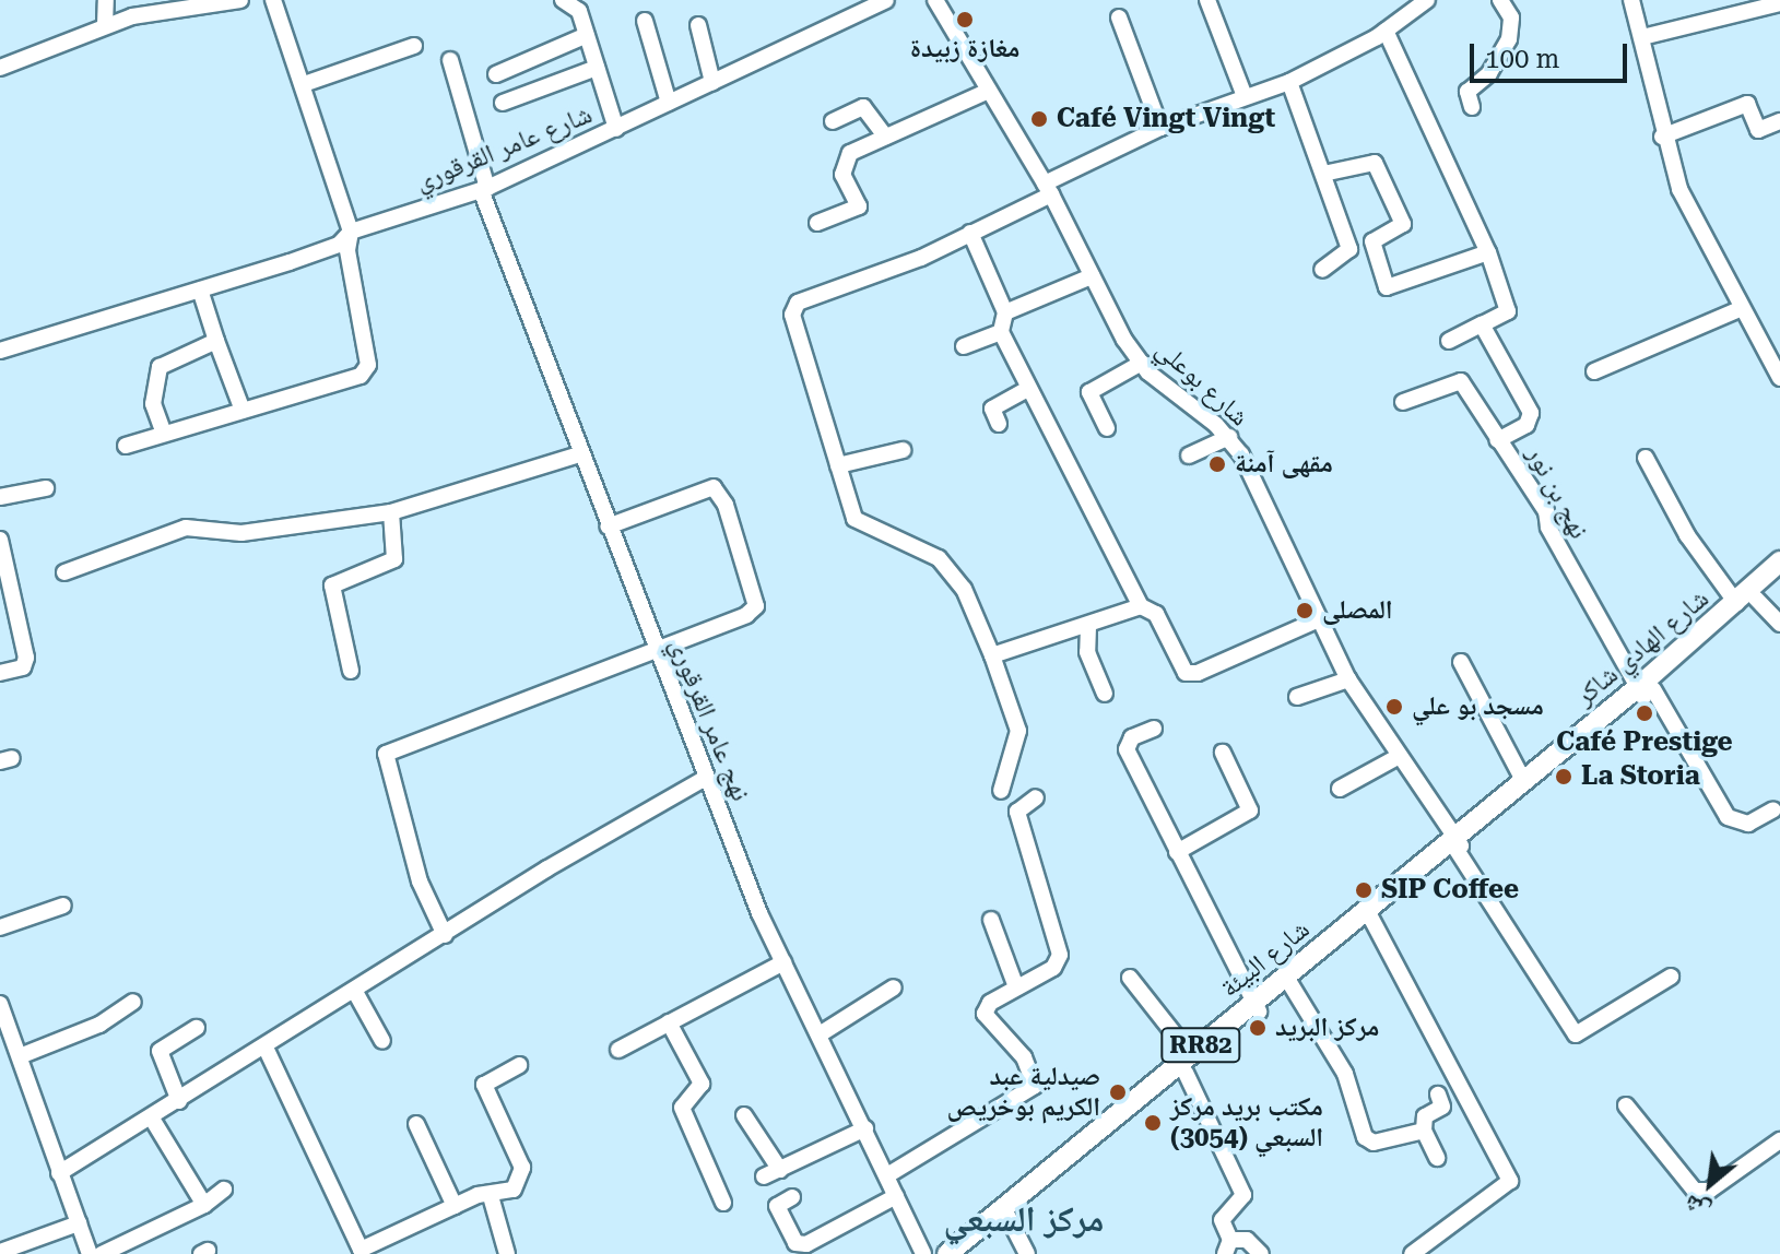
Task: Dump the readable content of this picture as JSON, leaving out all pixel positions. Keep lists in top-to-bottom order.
{
  "streets": {
    "main road": ["شارع الهادي شاكر", "شارع البيئة", "RR82"],
    "street": [
      "شارع عامر القرقوري",
      "شارع بوعلي",
      "نهج بن نور",
      "نهج عامر القرقوري"
    ]
  },
  "crossings": [
    ["شارع عامر القرقوري", "نهج عامر القرقوري"],
    ["شارع بوعلي", "شارع الهادي شاكر"],
    ["شارع بوعلي", "شارع البيئة"],
    ["نهج بن نور", "شارع الهادي شاكر"],
    ["شارع الهادي شاكر", "شارع البيئة"]
  ],
  "districts": ["مركز السبعي"],
  "places": [
    "مغازة زبيدة",
    "Café Vingt Vingt",
    "مقهى آمنة",
    "المصلى",
    "مسجد بو علي",
    "Café Prestige",
    "La Storia",
    "SIP Coffee",
    "مركز البريد",
    "صيدلية عبد الكريم بوخريص",
    "مكتب بريد مركز السبعي (3054)"
  ],
  "scale_bar": "100 m",
  "north": "bottom left"
}
